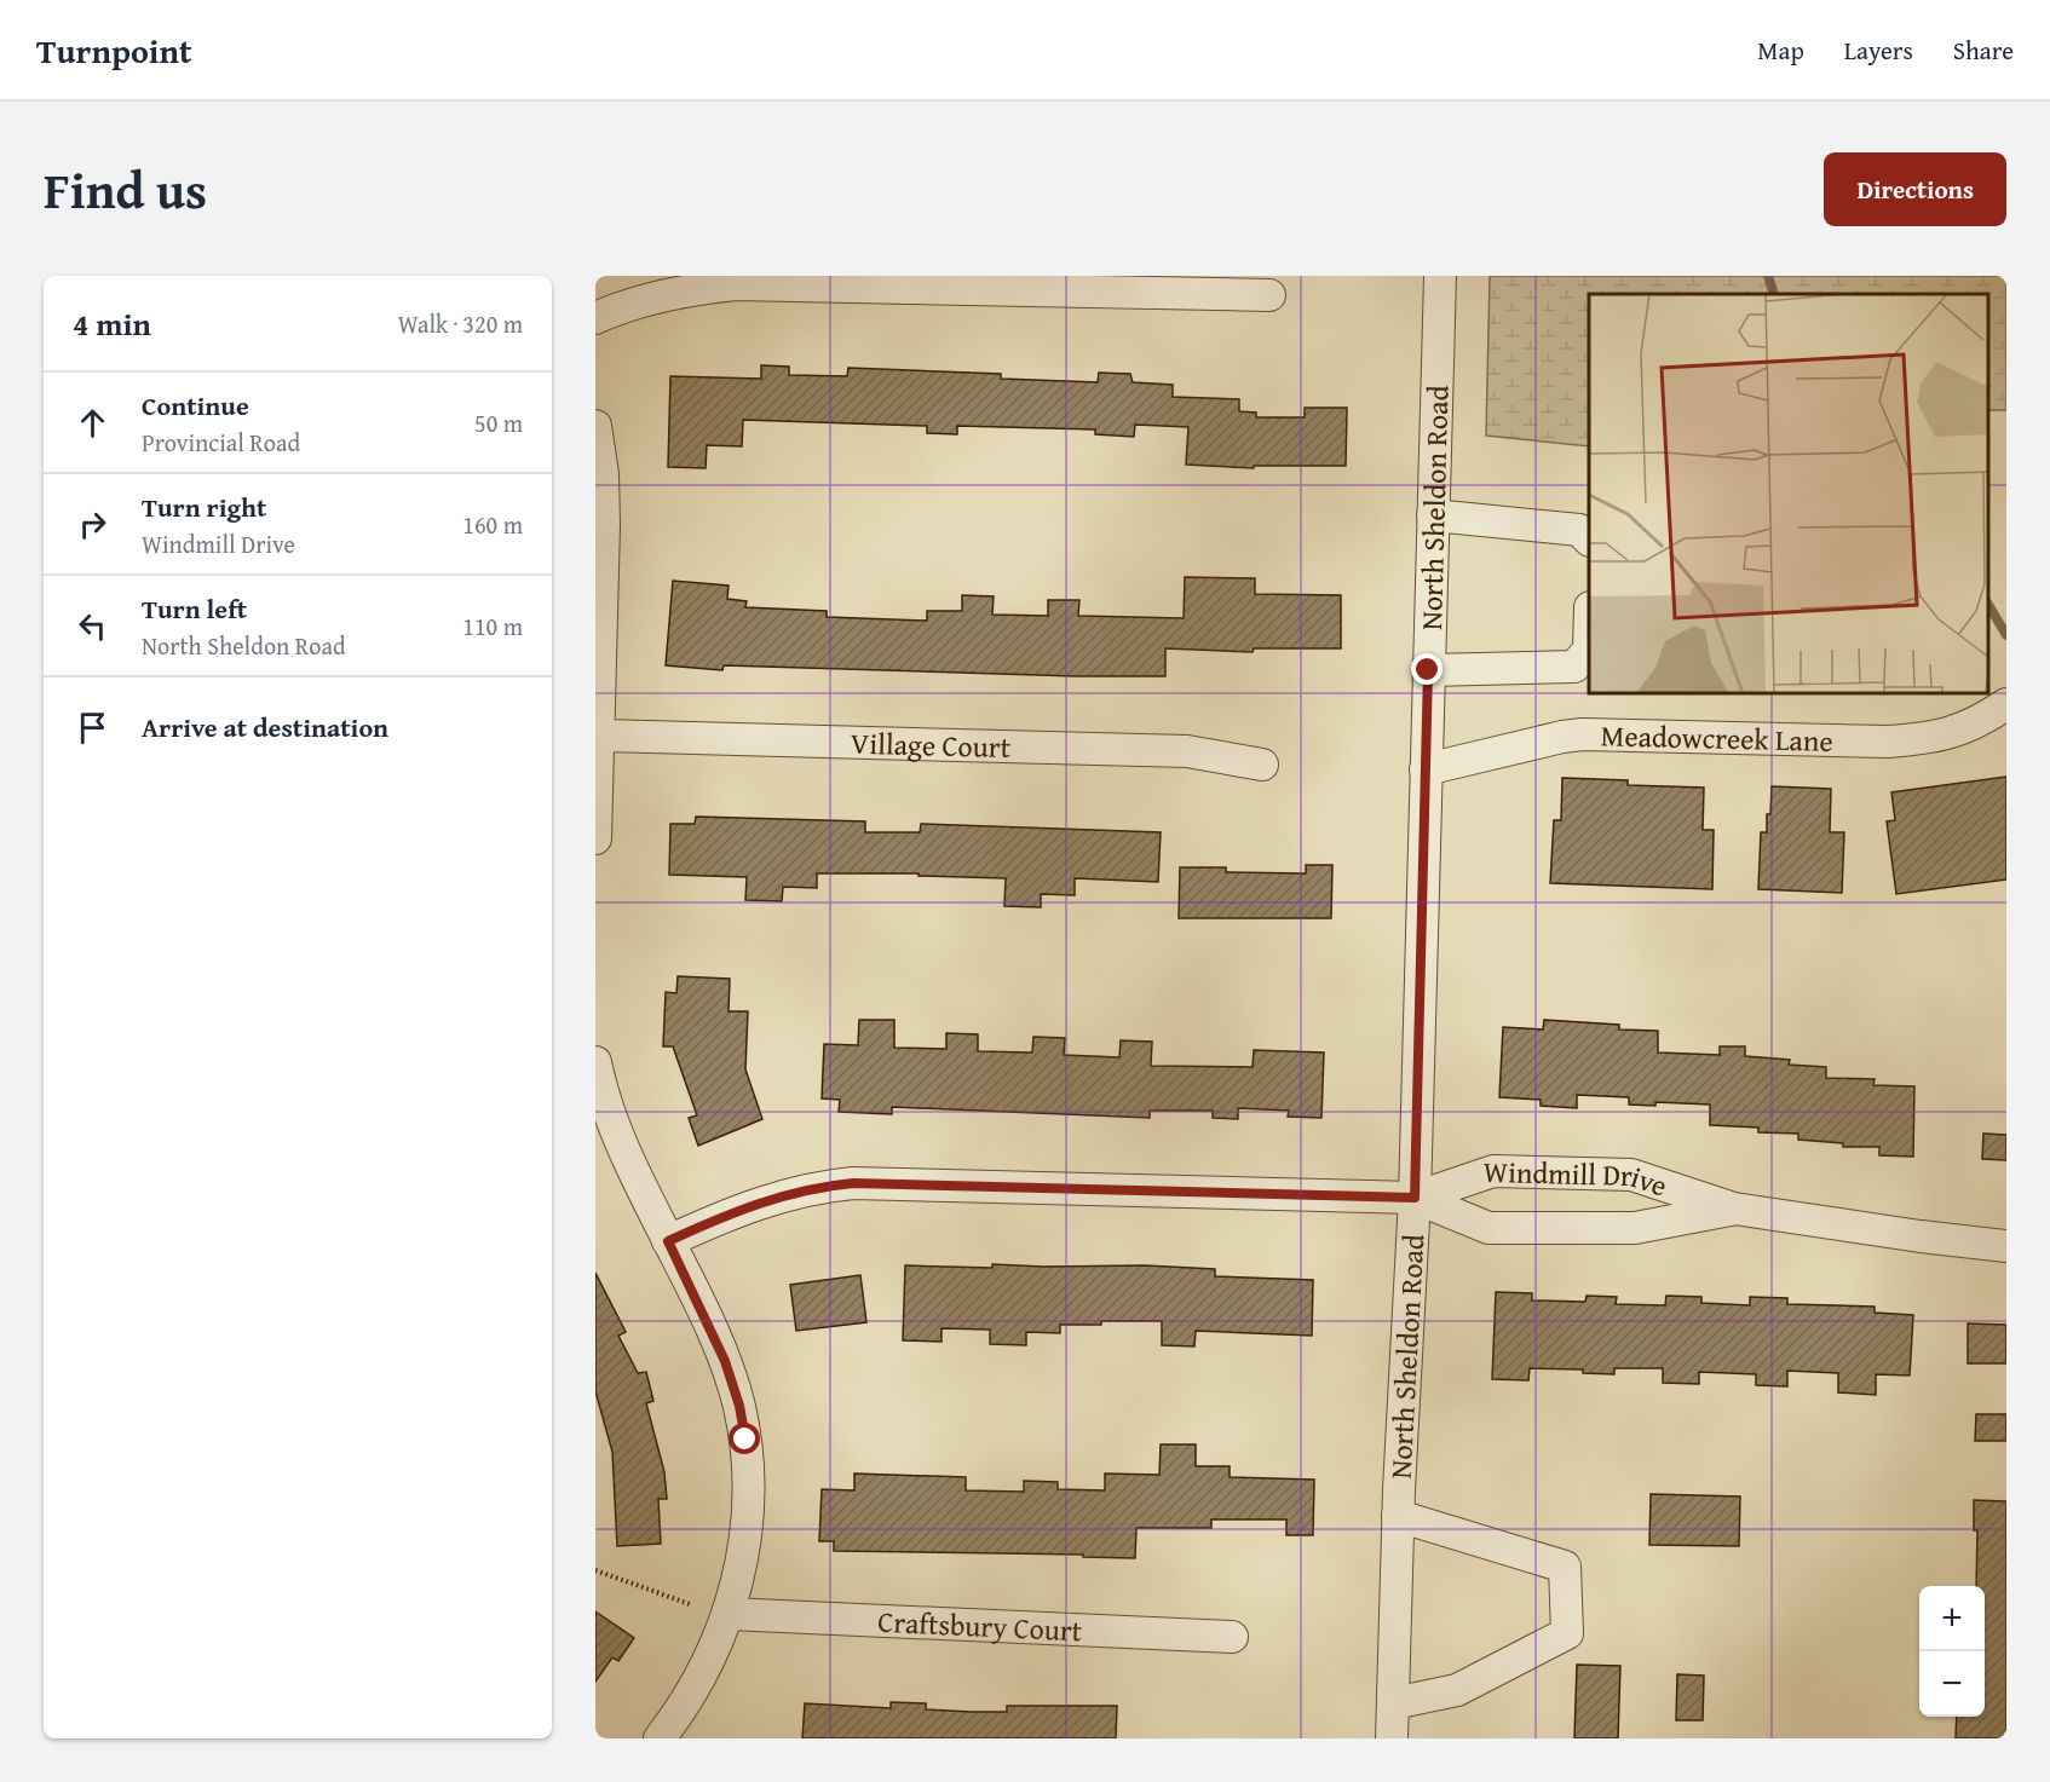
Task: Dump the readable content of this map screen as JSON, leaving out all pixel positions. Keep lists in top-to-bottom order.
{
  "streets": {
    "street": [
      "North Sheldon Road",
      "Meadowcreek Lane",
      "Village Court",
      "Windmill Drive",
      "Craftsbury Court"
    ]
  },
  "crossings": [
    ["North Sheldon Road", "Meadowcreek Lane"],
    ["North Sheldon Road", "Windmill Drive"]
  ],
  "page": {
    "header": "Turnpoint",
    "nav": ["Map", "Layers", "Share"],
    "title": "Find us",
    "buttons": "Directions",
    "heading": ["4 min", "Walk · 320 m"],
    "list": [
      ["Continue", "Provincial Road", "50 m"],
      ["Turn right", "Windmill Drive", "160 m"],
      ["Turn left", "North Sheldon Road", "110 m"],
      "Arrive at destination"
    ],
    "map_buttons": ["+", "−"]
  }
}
